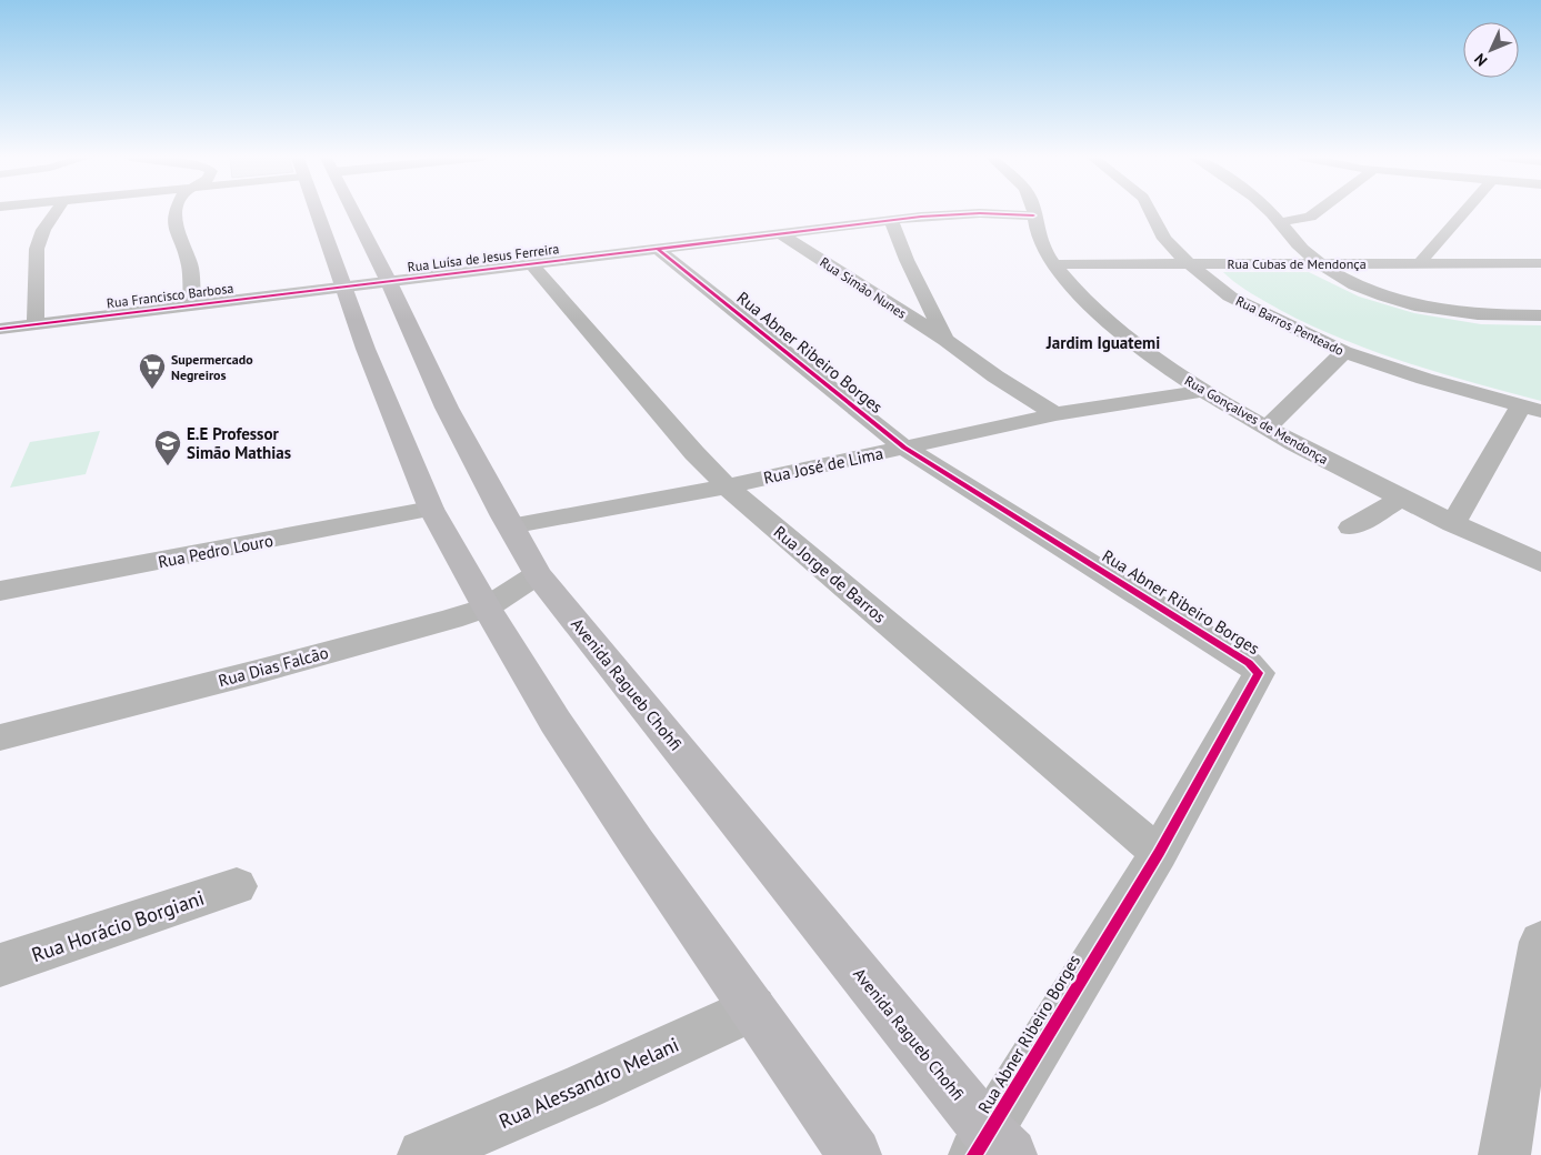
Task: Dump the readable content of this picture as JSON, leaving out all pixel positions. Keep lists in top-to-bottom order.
{
  "streets": {
    "main road": ["Avenida Ragueb Chohfi"],
    "street": [
      "Rua Luísa de Jesus Ferreira",
      "Rua Cubas de Mendonça",
      "Rua Simão Nunes",
      "Rua Francisco Barbosa",
      "Rua Barros Penteado",
      "Rua Abner Ribeiro Borges",
      "Rua Gonçalves de Mendonça",
      "Rua José de Lima",
      "Rua Pedro Louro",
      "Rua Jorge de Barros",
      "Rua Dias Falcão",
      "Rua Horácio Borgiani",
      "Rua Alessandro Melani"
    ]
  },
  "crossings": [
    ["Rua Luísa de Jesus Ferreira", "Rua Simão Nunes"],
    ["Rua Luísa de Jesus Ferreira", "Rua Francisco Barbosa"],
    ["Rua Luísa de Jesus Ferreira", "Rua Abner Ribeiro Borges"],
    ["Rua Luísa de Jesus Ferreira", "Rua Gonçalves de Mendonça"],
    ["Rua Luísa de Jesus Ferreira", "Rua Jorge de Barros"],
    ["Rua Luísa de Jesus Ferreira", "Avenida Ragueb Chohfi"],
    ["Rua Cubas de Mendonça", "Rua Barros Penteado"],
    ["Rua Cubas de Mendonça", "Rua Gonçalves de Mendonça"],
    ["Rua Abner Ribeiro Borges", "Rua José de Lima"],
    ["Rua Abner Ribeiro Borges", "Rua Jorge de Barros"],
    ["Rua Abner Ribeiro Borges", "Avenida Ragueb Chohfi"],
    ["Rua Gonçalves de Mendonça", "Rua José de Lima"],
    ["Rua José de Lima", "Rua Jorge de Barros"],
    ["Rua José de Lima", "Avenida Ragueb Chohfi"],
    ["Rua Dias Falcão", "Avenida Ragueb Chohfi"]
  ],
  "districts": ["Jardim Iguatemi"],
  "places": {
    "supermarket": ["Supermercado Negreiros"],
    "school or university": ["E.E Professor Simão Mathias"]
  },
  "north": "bottom left"
}
